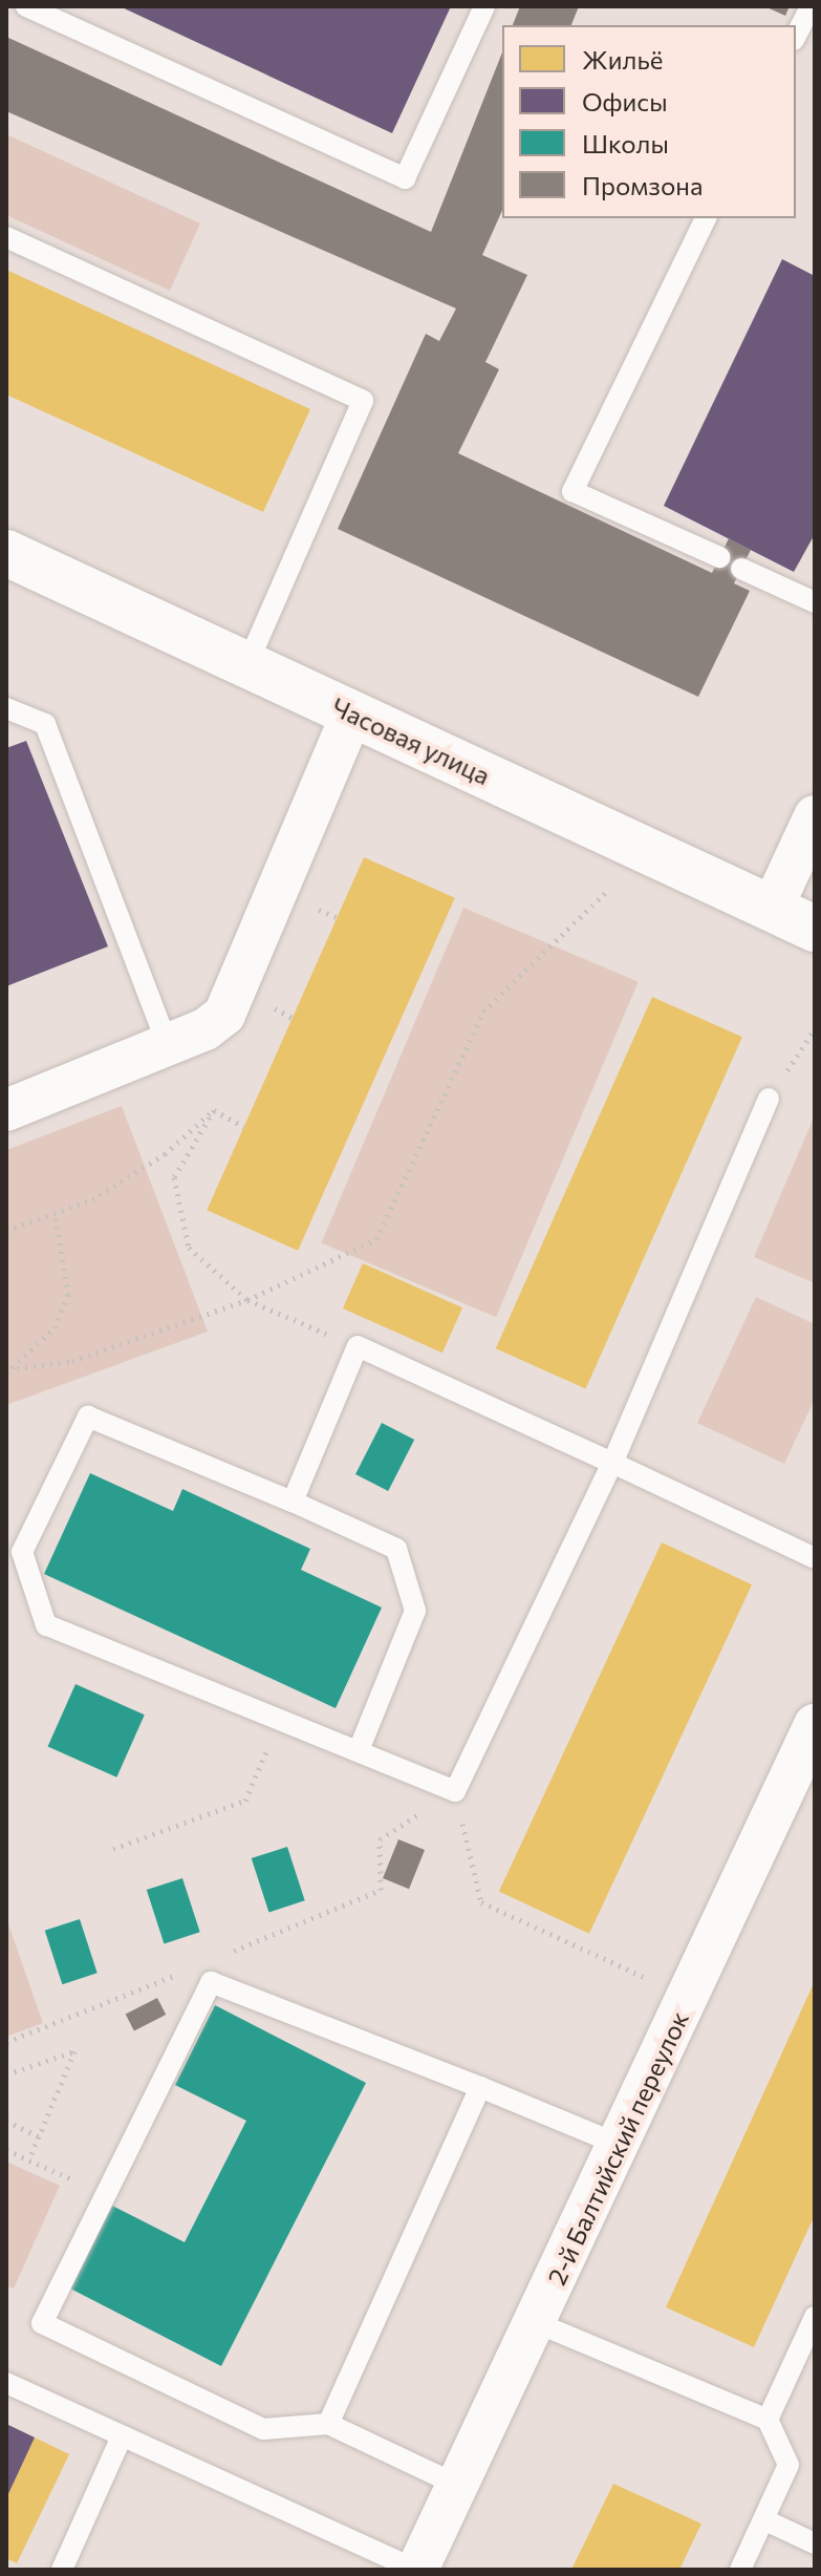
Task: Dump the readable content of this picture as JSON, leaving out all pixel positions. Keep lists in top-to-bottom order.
{
  "streets": {
    "street": ["Часовая улица", "2-й Балтийский переулок"]
  },
  "legend": [
    "Жильё",
    "Офисы",
    "Школы",
    "Промзона"
  ]
}
